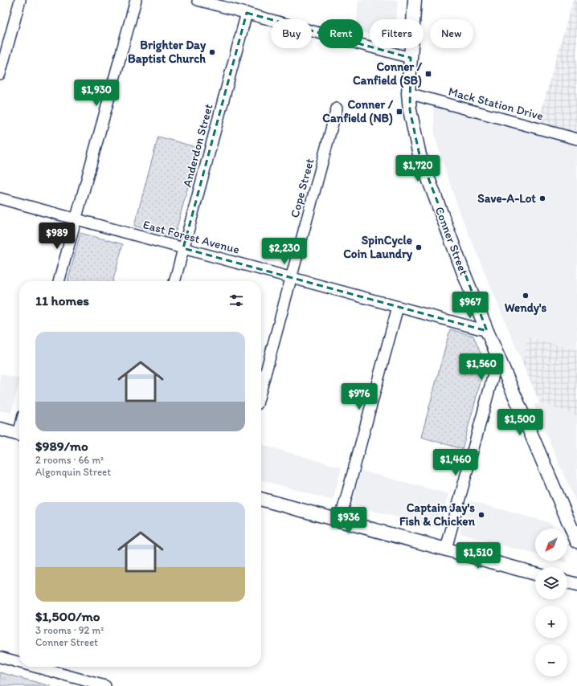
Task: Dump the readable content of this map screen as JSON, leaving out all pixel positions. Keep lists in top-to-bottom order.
{
  "streets": {
    "main road": ["Conner Street"],
    "street": [
      "Mack Station Drive",
      "Anderdon Street",
      "Cope Street",
      "East Forest Avenue"
    ]
  },
  "crossings": [
    ["Mack Station Drive", "Conner Street"],
    ["Anderdon Street", "East Forest Avenue"],
    ["Cope Street", "East Forest Avenue"],
    ["East Forest Avenue", "Conner Street"]
  ],
  "places": {
    "other": [
      "Brighter Day Baptist Church",
      "Save-A-Lot",
      "SpinCycle Coin Laundry",
      "Wendy's",
      "Captain Jay's Fish & Chicken"
    ],
    "transit": ["Conner / Canfield (SB)", "Conner / Canfield (NB)"]
  },
  "north": "bottom left",
  "page": {
    "chip": [
      "Buy",
      "Rent",
      "Filters",
      "New"
    ],
    "price": [
      "$1,930",
      "$1,720",
      "$989",
      "$2,230",
      "$967",
      "$1,560",
      "$976",
      "$1,500",
      "$1,460",
      "$936",
      "$1,510"
    ],
    "heading": "11 homes",
    "list": [
      {
        "name": "$989/mo",
        "note": "2 rooms · 66 m² · Algonquin Street"
      },
      {
        "name": "$1,500/mo",
        "note": "3 rooms · 92 m² · Conner Street"
      }
    ],
    "map_buttons": ["+", "−"]
  }
}
